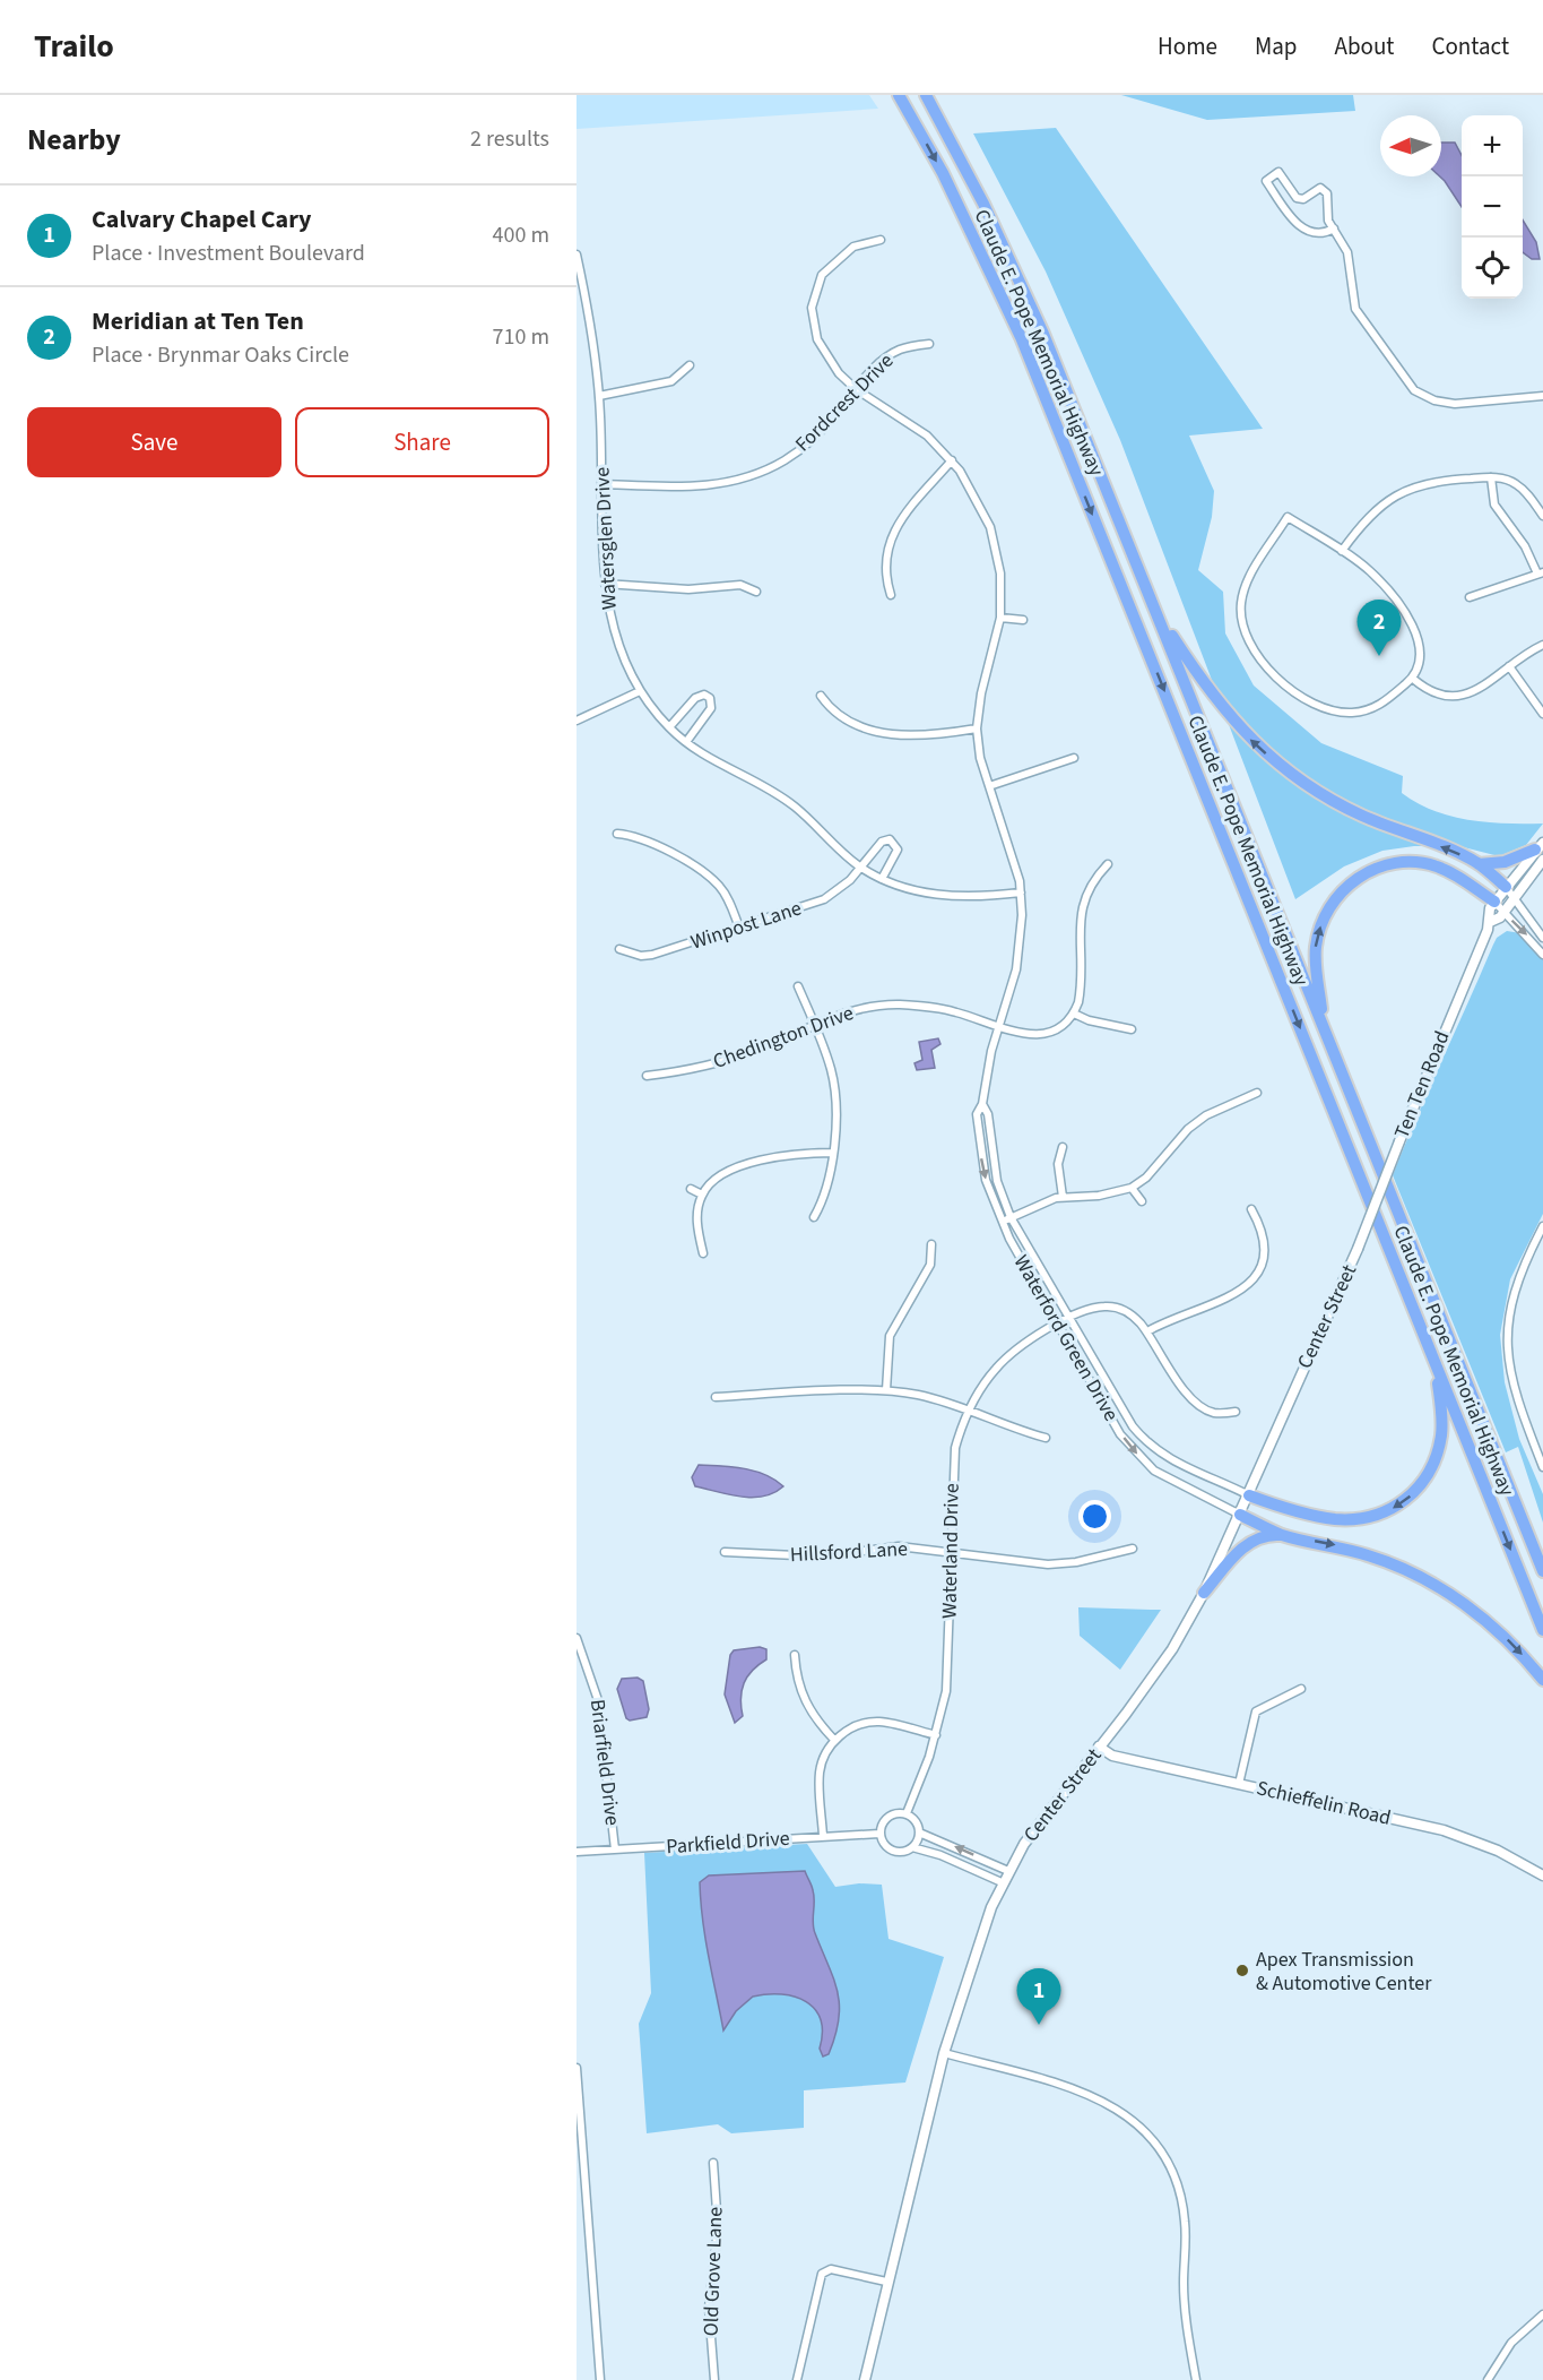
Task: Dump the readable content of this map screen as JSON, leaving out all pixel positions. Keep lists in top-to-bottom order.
{
  "streets": {
    "highway": ["Claude E. Pope Memorial Highway"],
    "main road": ["Ten Ten Road", "Center Street", "Schieffelin Road"],
    "street": [
      "Fordcrest Drive",
      "Watersglen Drive",
      "Winpost Lane",
      "Chedington Drive",
      "Waterford Green Drive",
      "Waterland Drive",
      "Hillsford Lane",
      "Briarfield Drive",
      "Parkfield Drive",
      "Old Grove Lane"
    ]
  },
  "crossings": [
    ["Fordcrest Drive", "Watersglen Drive"],
    ["Fordcrest Drive", "Waterford Green Drive"],
    ["Watersglen Drive", "Winpost Lane"],
    ["Watersglen Drive", "Waterford Green Drive"],
    ["Chedington Drive", "Waterford Green Drive"],
    ["Ten Ten Road", "Center Street"],
    ["Center Street", "Waterford Green Drive"],
    ["Center Street", "Schieffelin Road"],
    ["Waterford Green Drive", "Waterland Drive"],
    ["Waterland Drive", "Hillsford Lane"],
    ["Waterland Drive", "Parkfield Drive"],
    ["Briarfield Drive", "Parkfield Drive"]
  ],
  "places": ["Apex Transmission & Automotive Center"],
  "north": "left",
  "page": {
    "header": "Trailo",
    "nav": [
      "Home",
      "Map",
      "About",
      "Contact"
    ],
    "heading": ["Nearby", "2 results"],
    "map_buttons": ["+", "−"],
    "list": [
      {
        "mark": "1",
        "name": "Calvary Chapel Cary",
        "note": "Place · Investment Boulevard",
        "value": "400 m"
      },
      {
        "mark": "2",
        "name": "Meridian at Ten Ten",
        "note": "Place · Brynmar Oaks Circle",
        "value": "710 m"
      }
    ],
    "buttons": ["Save", "Share"],
    "pins": ["2", "1"]
  }
}
